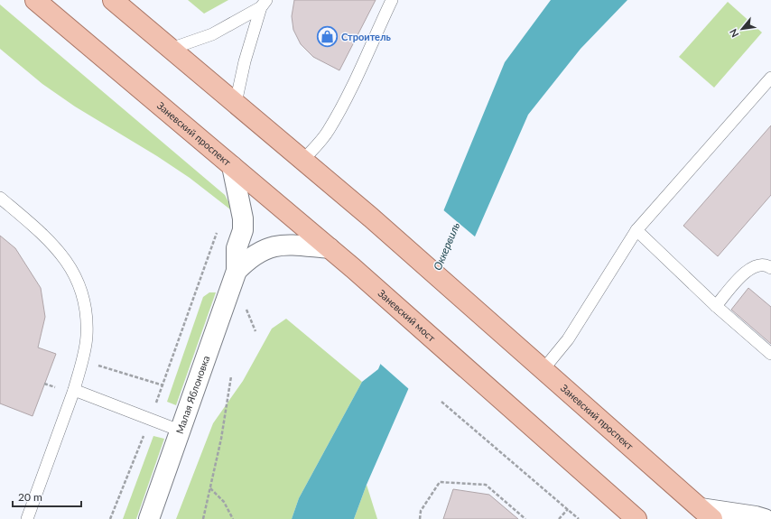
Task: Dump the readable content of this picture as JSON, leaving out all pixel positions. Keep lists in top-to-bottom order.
{
  "streets": {
    "main road": ["Заневский проспект", "Заневский мост"],
    "street": ["Малая Яблоновка"]
  },
  "crossings": [
    ["Заневский проспект", "Заневский мост"],
    ["Заневский проспект", "Малая Яблоновка"]
  ],
  "water": ["Оккервиль"],
  "places": {
    "shop": ["Строитель"]
  },
  "scale_bar": "20 m",
  "north": "bottom left"
}
